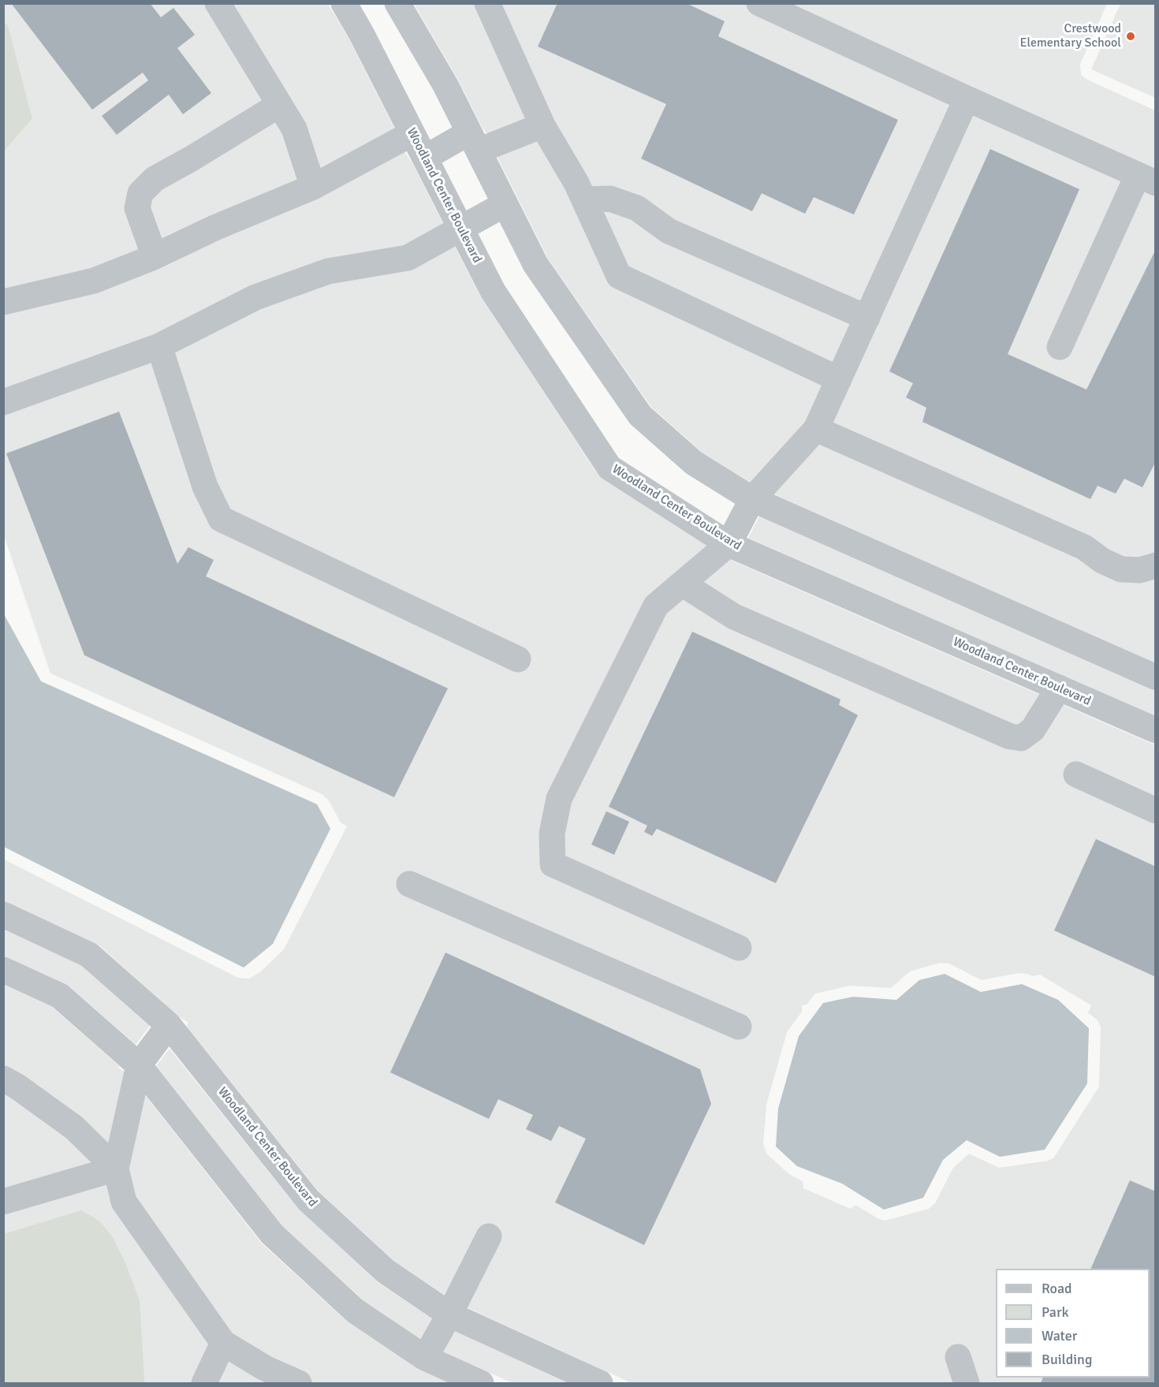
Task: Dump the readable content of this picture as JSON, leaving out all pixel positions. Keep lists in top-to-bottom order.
{
  "streets": {
    "street": ["Woodland Center Boulevard"]
  },
  "places": ["Crestwood Elementary School"],
  "legend": [
    "Road",
    "Park",
    "Water",
    "Building"
  ]
}
